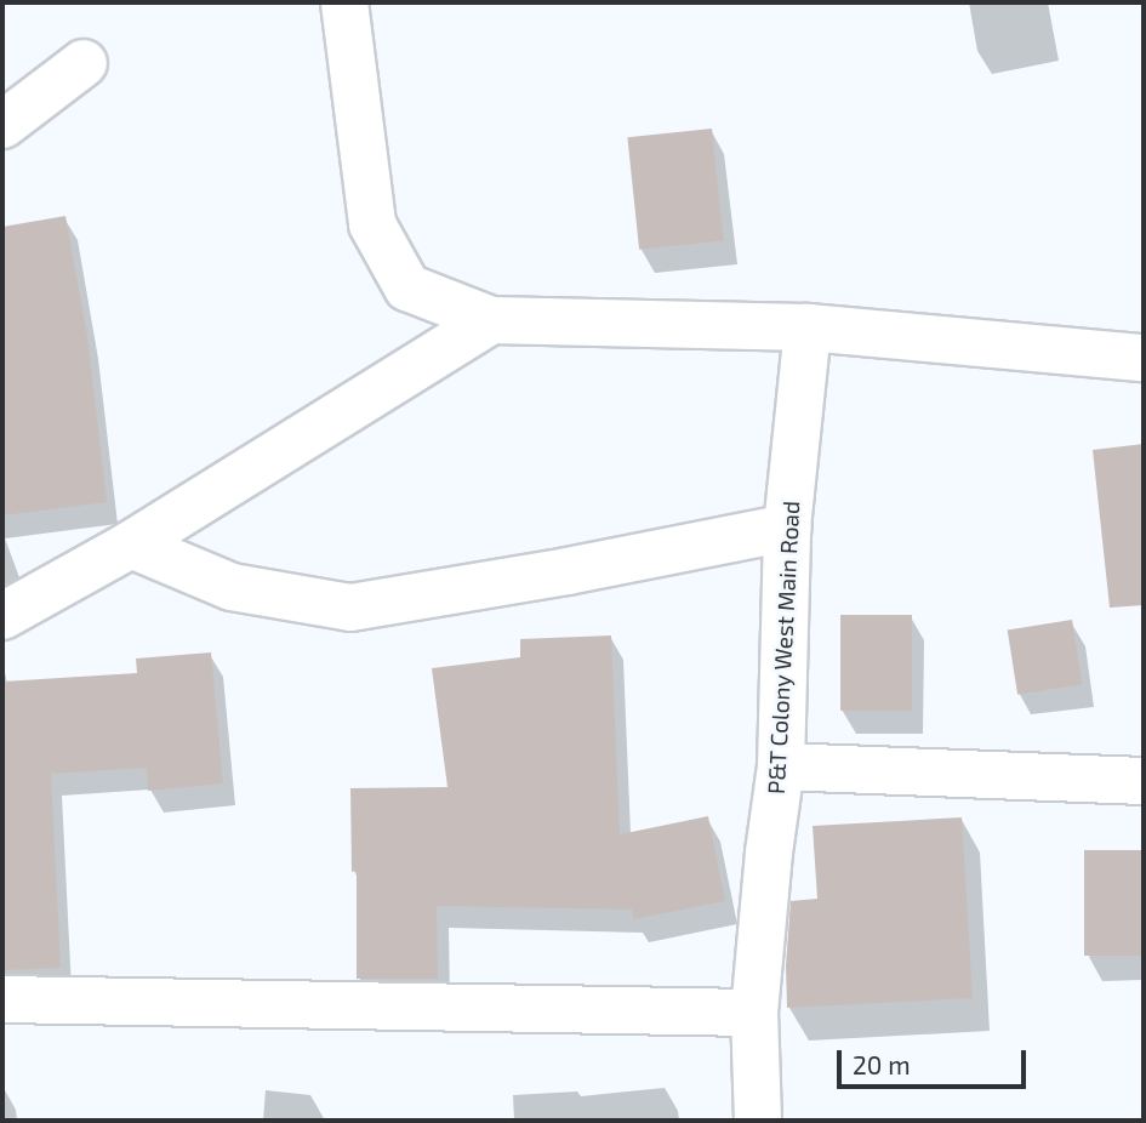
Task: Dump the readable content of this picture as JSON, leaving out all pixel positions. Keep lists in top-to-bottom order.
{
  "streets": {
    "street": ["P&T Colony West Main Road"]
  },
  "scale_bar": "20 m"
}
